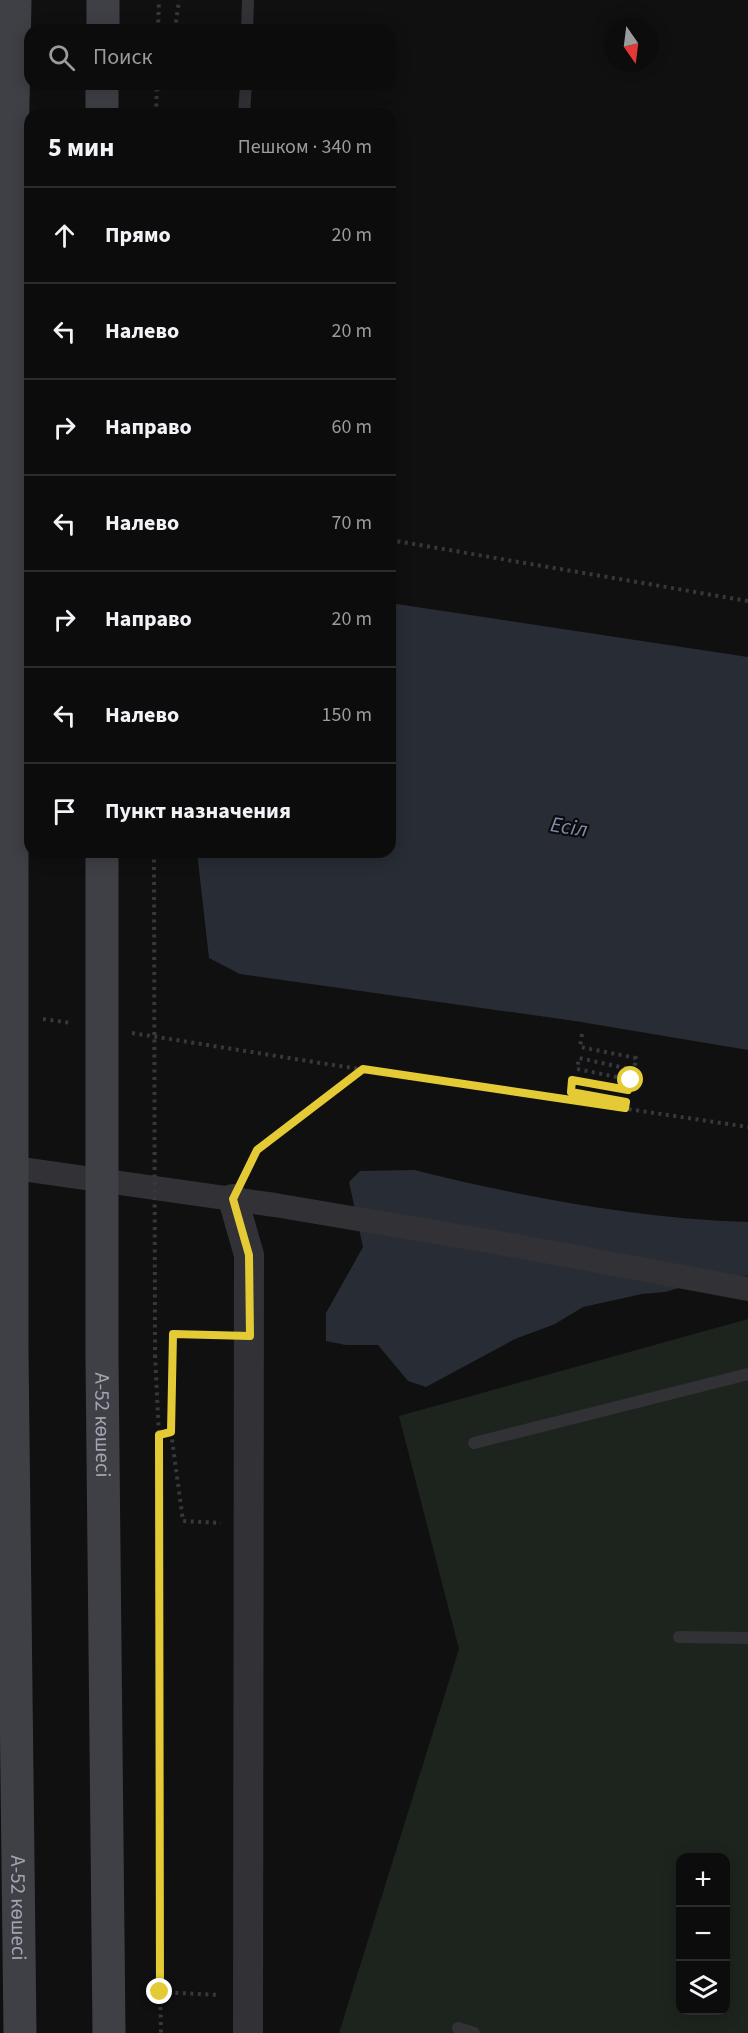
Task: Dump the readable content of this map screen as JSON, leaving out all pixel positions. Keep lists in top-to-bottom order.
{
  "streets": {
    "main road": ["А-52 көшесі"]
  },
  "water": ["Есіл"],
  "north": "bottom",
  "page": {
    "search": "Поиск",
    "heading": ["5 мин", "Пешком · 340 m"],
    "list": [
      ["Прямо", "20 m"],
      ["Налево", "20 m"],
      ["Направо", "60 m"],
      ["Налево", "70 m"],
      ["Направо", "20 m"],
      ["Налево", "150 m"],
      "Пункт назначения"
    ],
    "map_buttons": ["+", "−"]
  }
}
